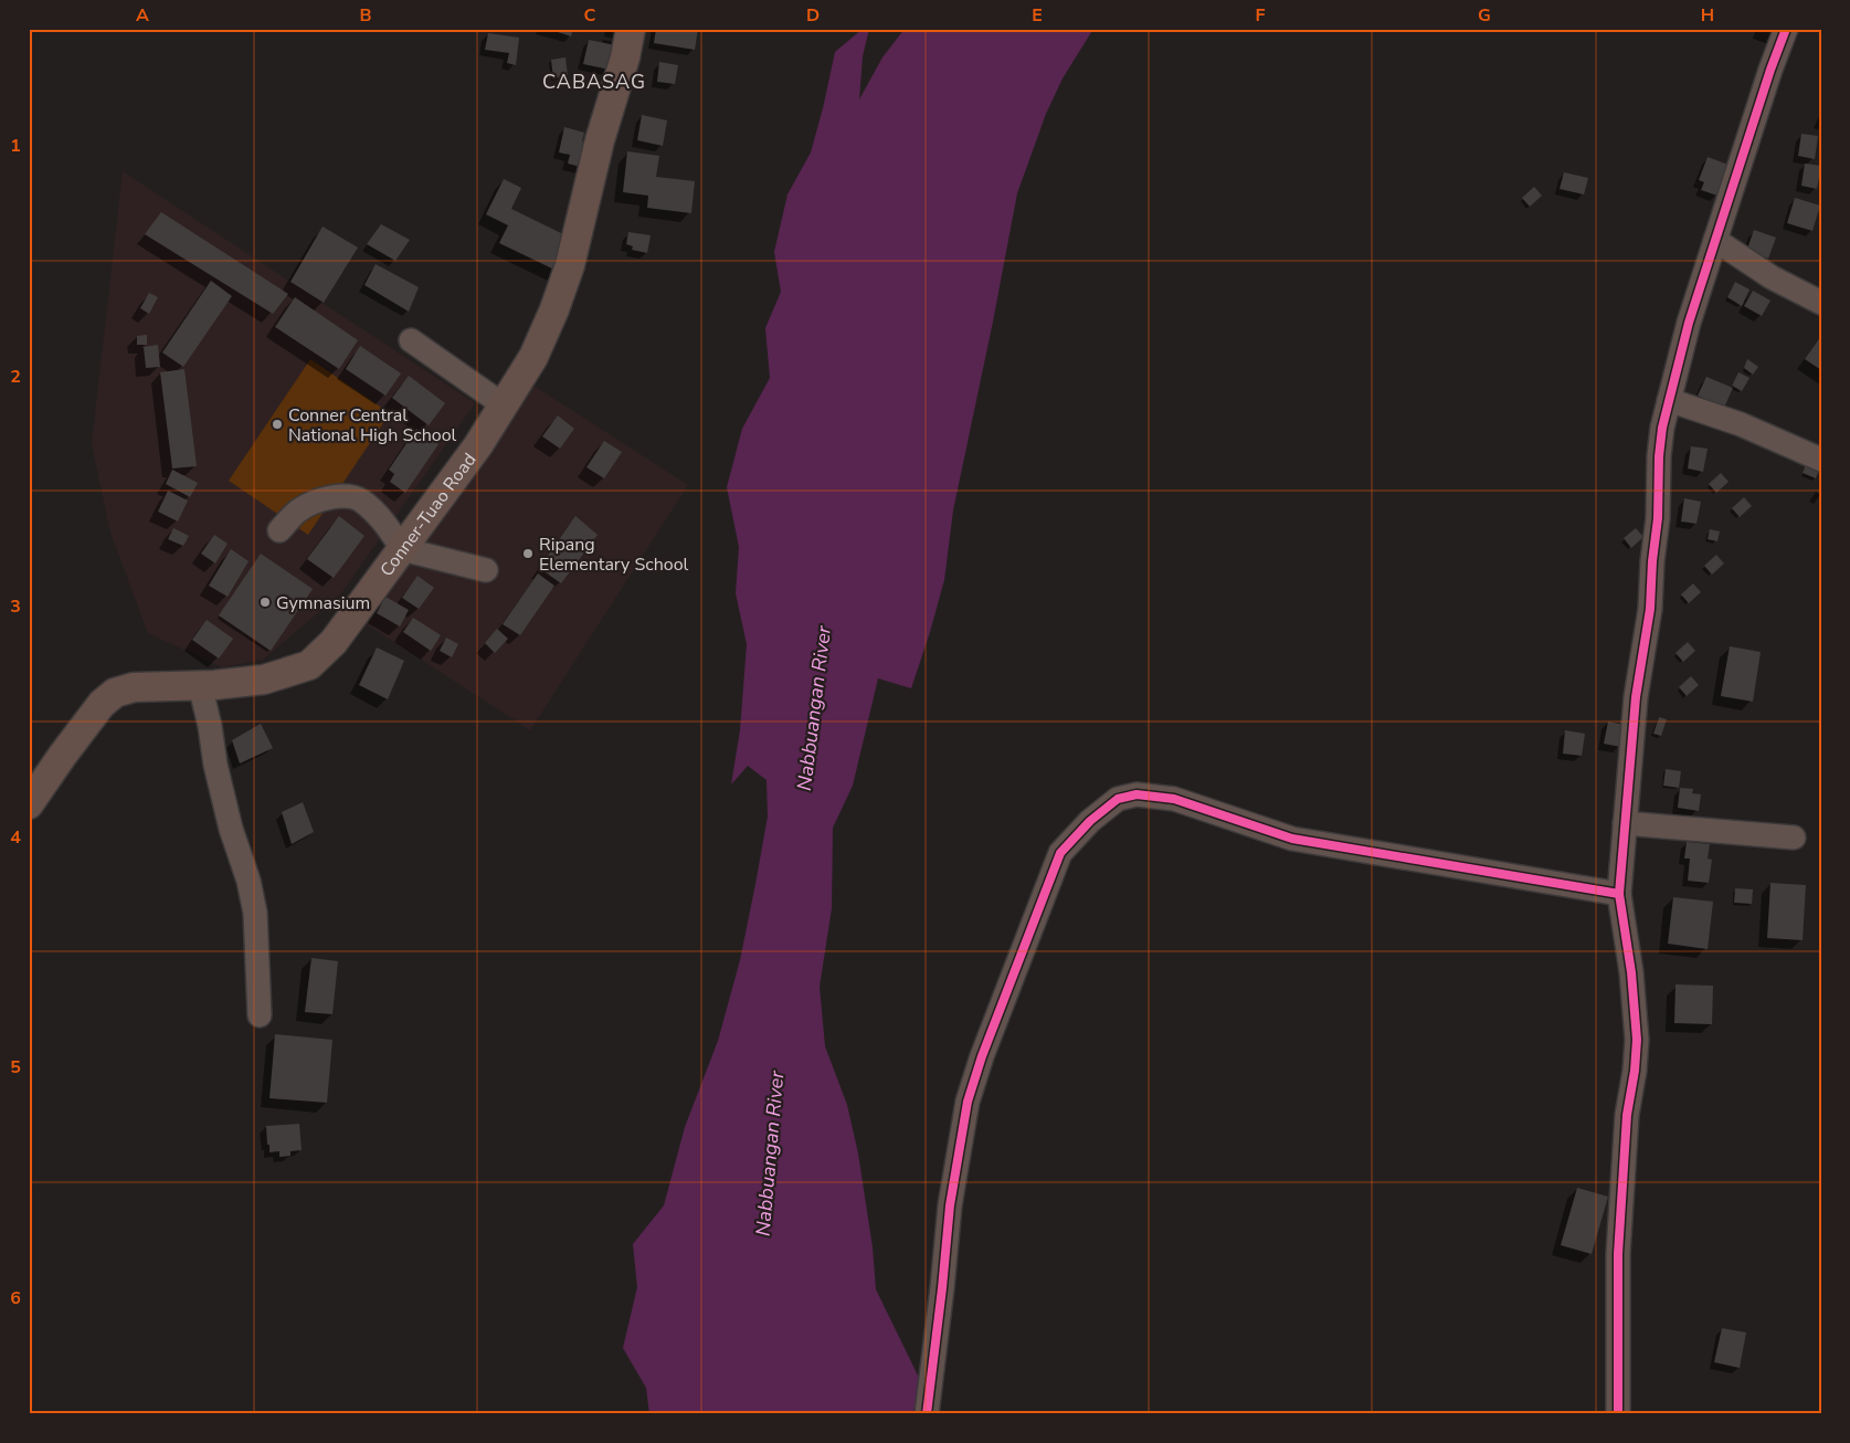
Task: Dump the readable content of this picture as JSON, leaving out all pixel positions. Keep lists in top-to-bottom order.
{
  "streets": {
    "main road": ["Conner-Tuao Road"]
  },
  "districts": ["CABASAG"],
  "water": ["Nabbuangan River"],
  "places": ["Conner Central National High School", "Ripang Elementary School", "Gymnasium"],
  "grid": {
    "columns": [
      "A",
      "B",
      "C",
      "D",
      "E",
      "F",
      "G",
      "H"
    ],
    "rows": [
      "1",
      "2",
      "3",
      "4",
      "5",
      "6"
    ]
  }
}
